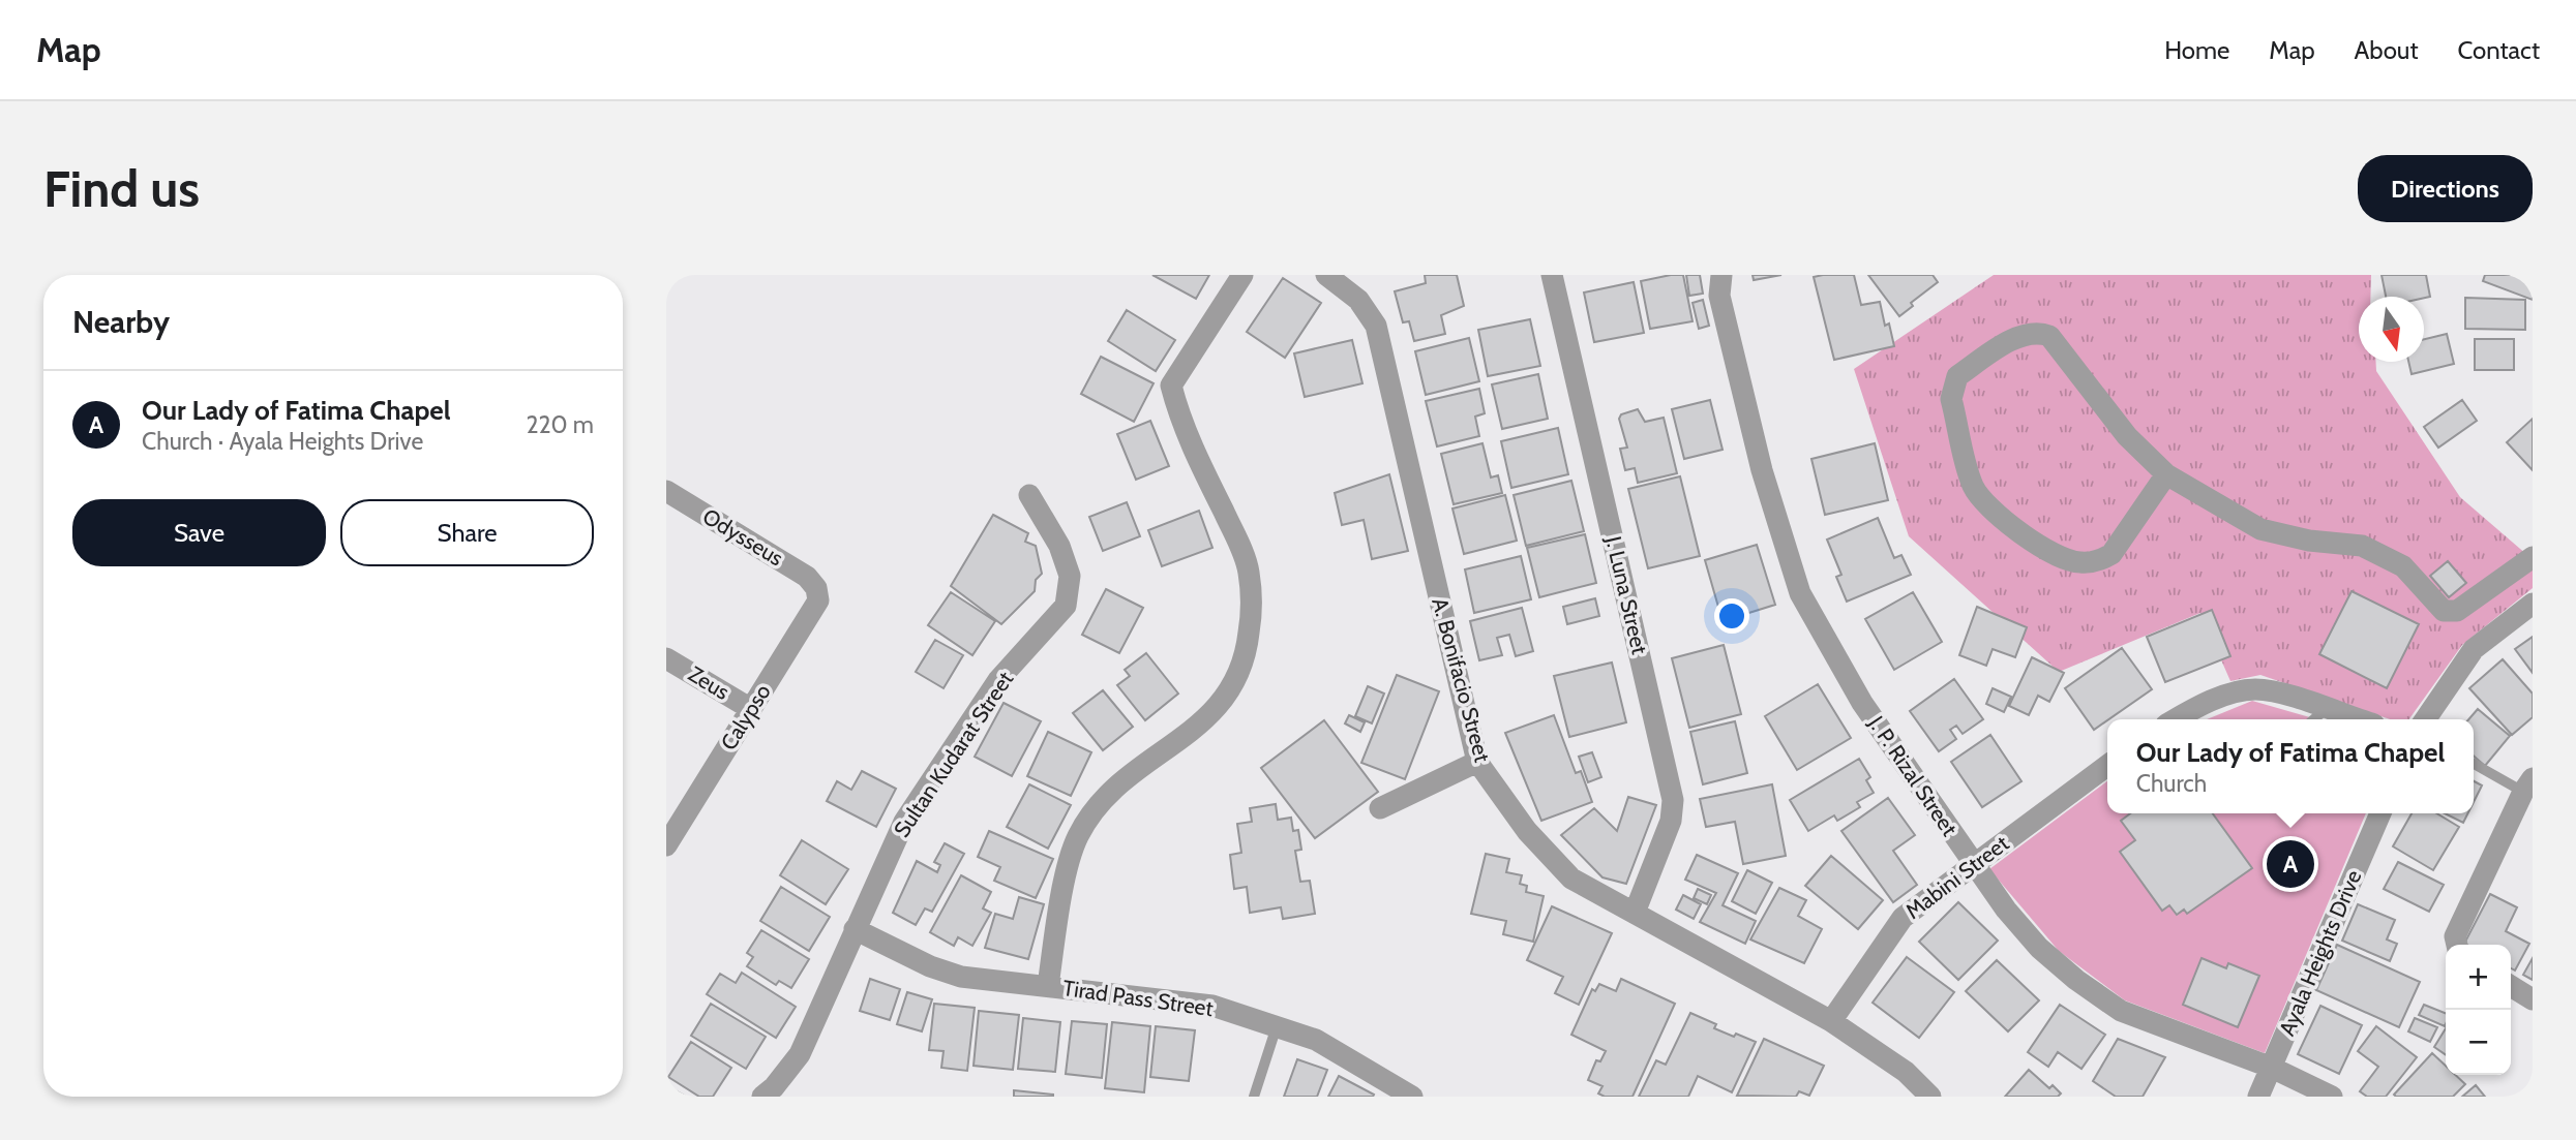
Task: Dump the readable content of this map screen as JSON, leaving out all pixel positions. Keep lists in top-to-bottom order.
{
  "streets": {
    "street": [
      "Odysseus",
      "J. Luna Street",
      "A. Bonifacio Street",
      "Zeus",
      "Calypso",
      "Sultan Kudarat Street",
      "J. P. Rizal Street",
      "Mabini Street",
      "Ayala Heights Drive",
      "Tirad Pass Street"
    ]
  },
  "crossings": [
    ["Odysseus", "Calypso"],
    ["J. Luna Street", "A. Bonifacio Street"],
    ["A. Bonifacio Street", "Mabini Street"],
    ["Zeus", "Calypso"],
    ["Sultan Kudarat Street", "Tirad Pass Street"],
    ["J. P. Rizal Street", "Mabini Street"],
    ["J. P. Rizal Street", "Ayala Heights Drive"]
  ],
  "north": "bottom",
  "page": {
    "header": "Map",
    "nav": [
      "Home",
      "Map",
      "About",
      "Contact"
    ],
    "buttons": [
      "Directions",
      ["Save", "Share"]
    ],
    "title": "Find us",
    "heading": "Nearby",
    "list": [
      {
        "mark": "A",
        "name": "Our Lady of Fatima Chapel",
        "note": "Church · Ayala Heights Drive",
        "value": "220 m"
      }
    ],
    "popup": ["Our Lady of Fatima Chapel", "Church"],
    "pins": "A",
    "map_buttons": ["+", "−"]
  }
}
